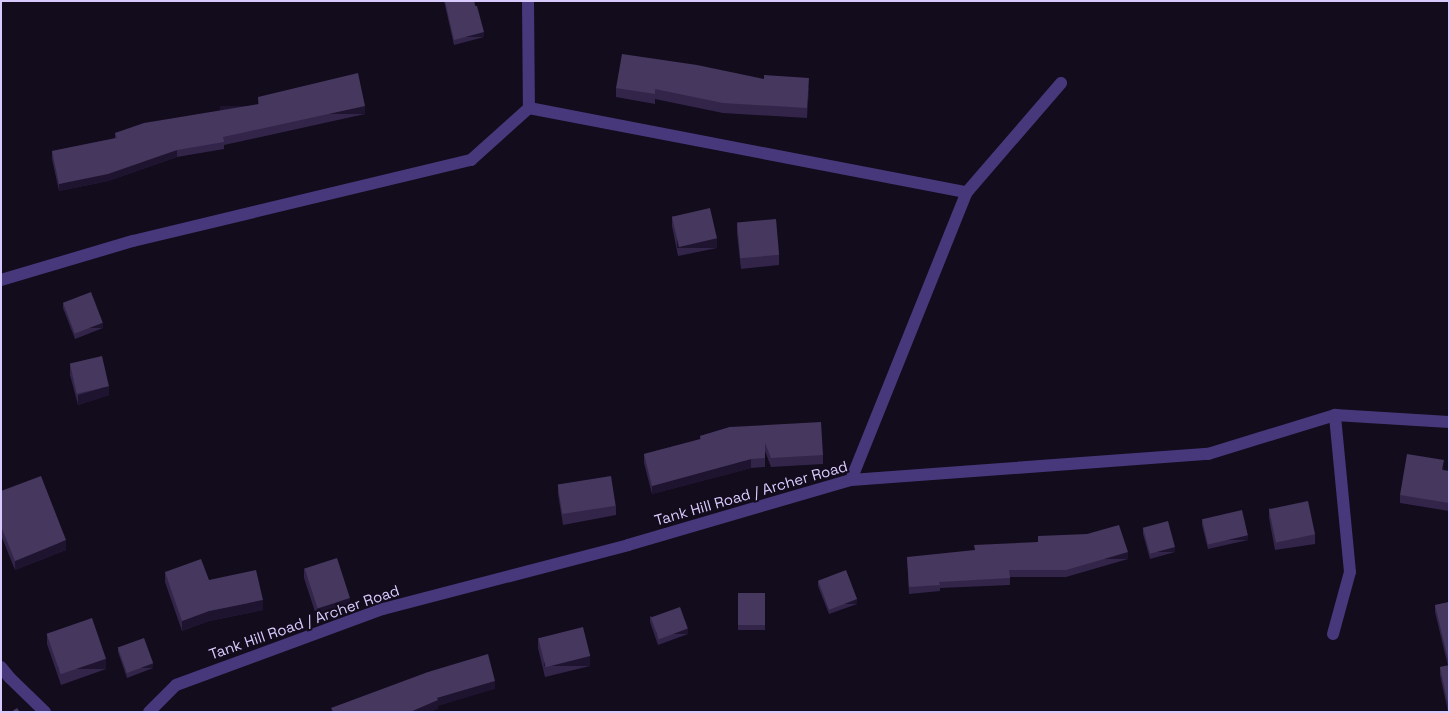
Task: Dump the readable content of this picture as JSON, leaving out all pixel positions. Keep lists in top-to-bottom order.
{
  "streets": {
    "street": ["Tank Hill Road / Archer Road"]
  }
}
